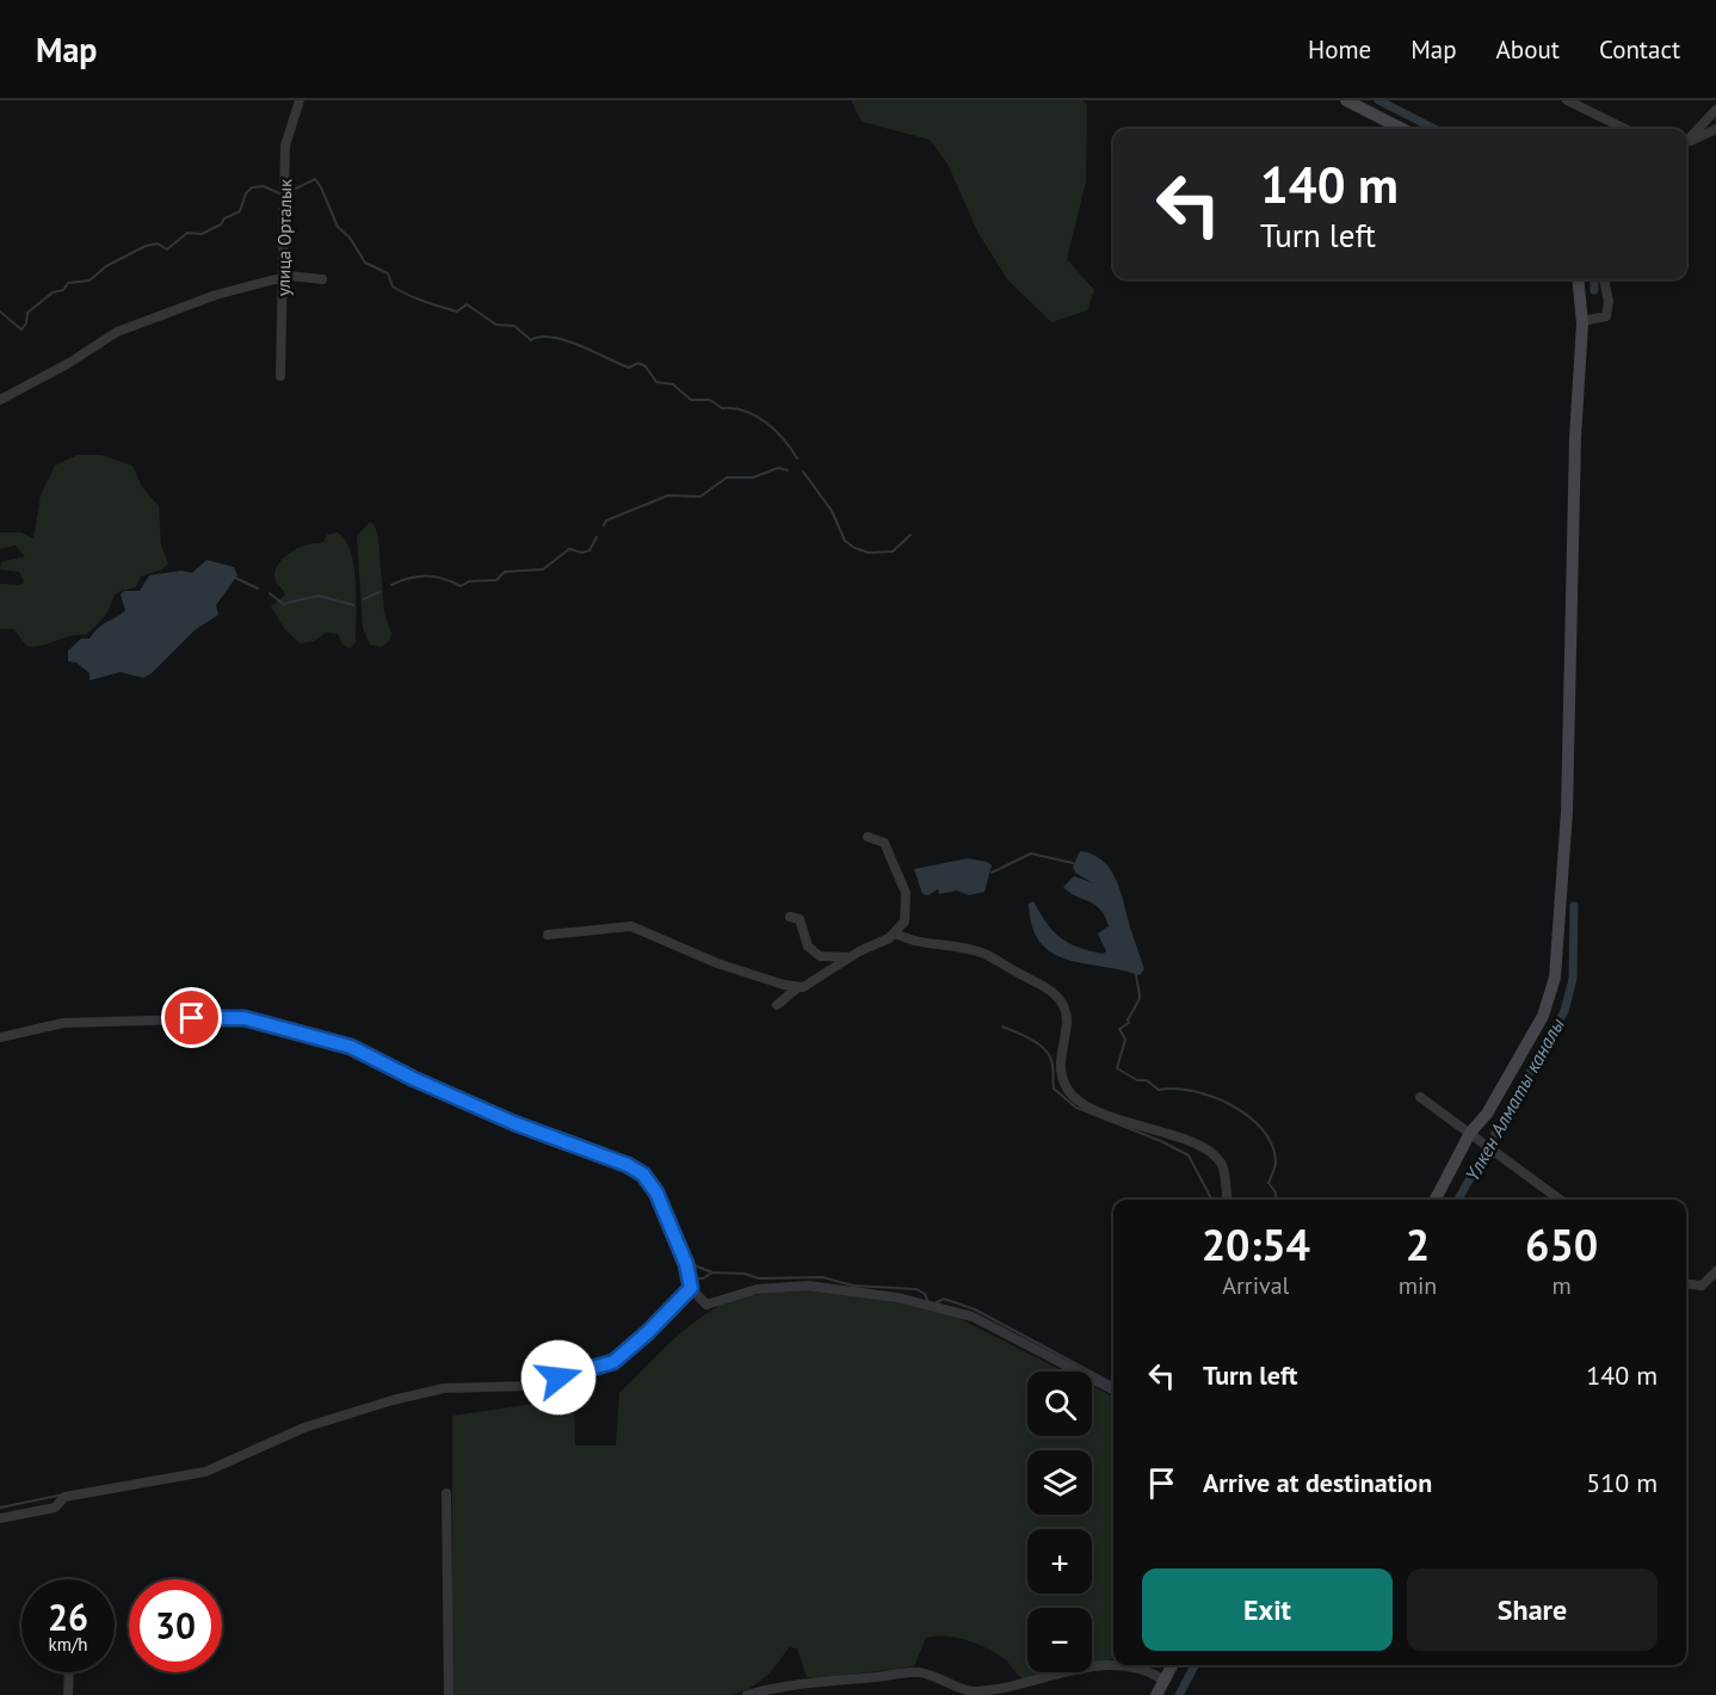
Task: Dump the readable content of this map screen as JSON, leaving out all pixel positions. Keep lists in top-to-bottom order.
{
  "streets": {
    "street": ["улица Орталык"]
  },
  "water": ["Үлкен Алматы каналы"],
  "page": {
    "header": "Map",
    "nav": [
      "Home",
      "Map",
      "About",
      "Contact"
    ],
    "turn": ["140 m", "Turn left"],
    "eta": [
      "20:54",
      "Arrival",
      "2",
      "min",
      "650",
      "m"
    ],
    "list": [
      {
        "name": "Turn left",
        "value": "140 m"
      },
      {
        "name": "Arrive at destination",
        "value": "510 m"
      }
    ],
    "map_buttons": ["+", "−"],
    "buttons": ["Exit", "Share"],
    "speed": "26 km/h",
    "limit": "30"
  }
}
